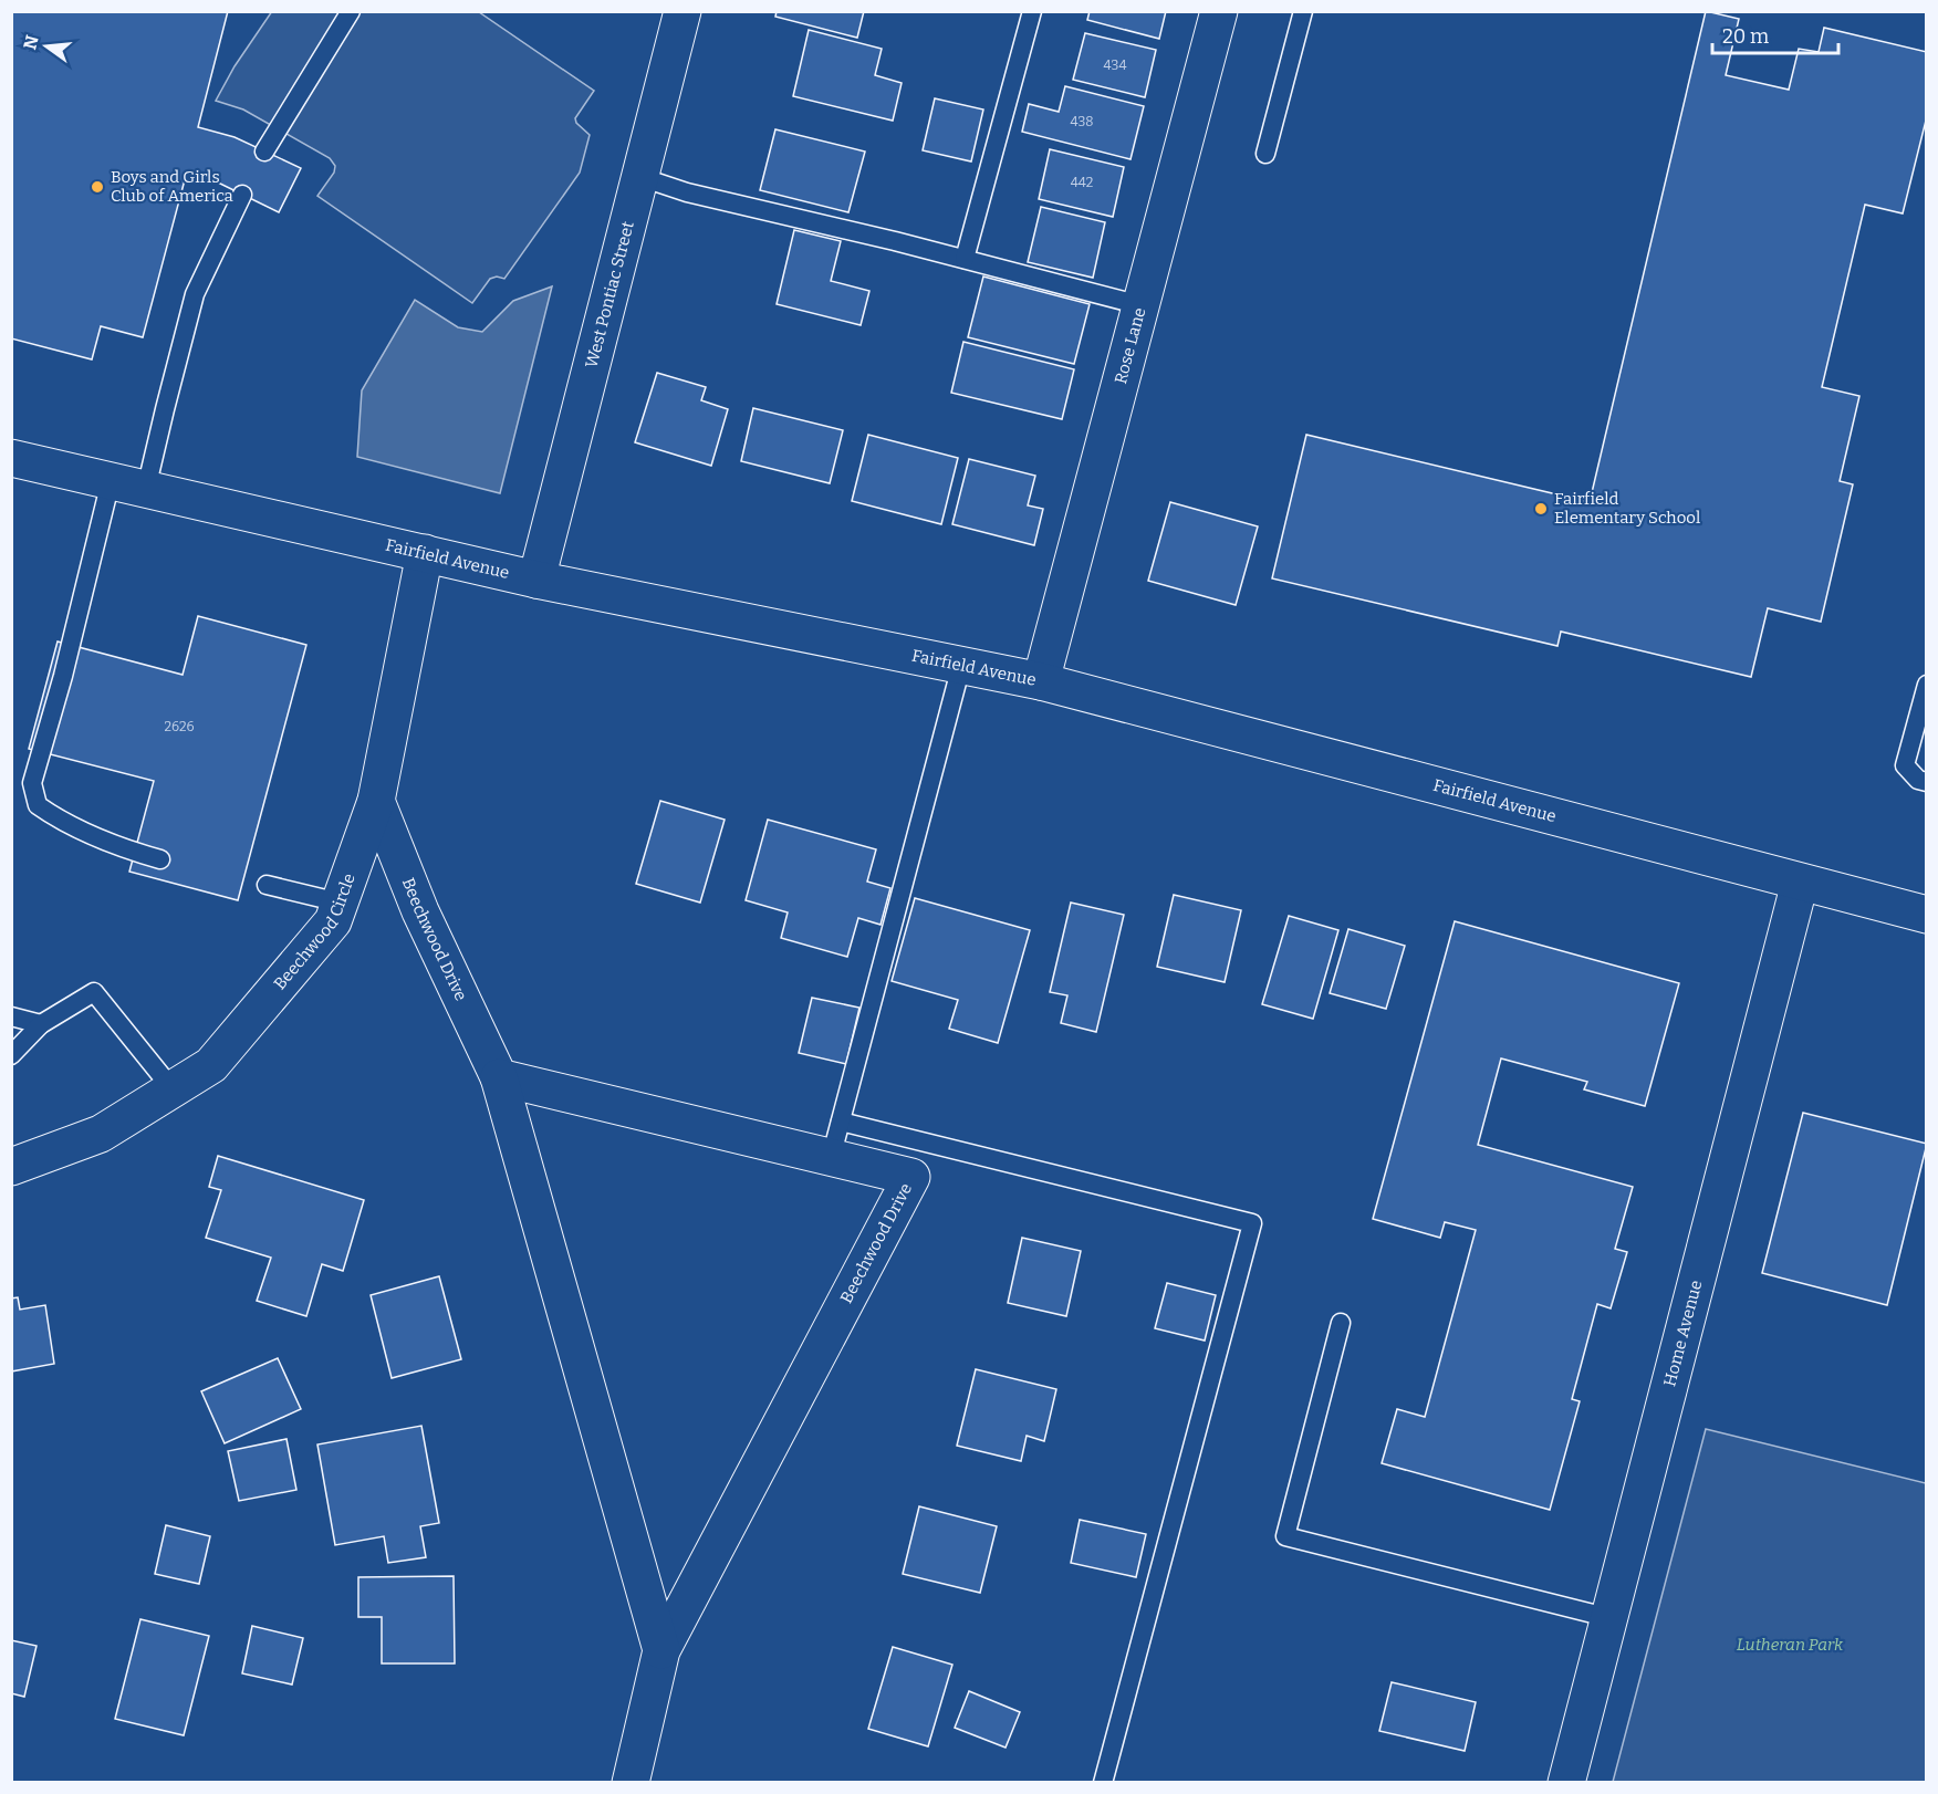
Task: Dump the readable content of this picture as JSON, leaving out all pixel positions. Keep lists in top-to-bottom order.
{
  "streets": {
    "street": [
      "West Pontiac Street",
      "Rose Lane",
      "Fairfield Avenue",
      "Beechwood Circle",
      "Beechwood Drive",
      "Home Avenue"
    ]
  },
  "crossings": [
    ["West Pontiac Street", "Fairfield Avenue"],
    ["Rose Lane", "Fairfield Avenue"],
    ["Fairfield Avenue", "Beechwood Circle"],
    ["Fairfield Avenue", "Home Avenue"],
    ["Beechwood Circle", "Beechwood Drive"]
  ],
  "parks": ["Lutheran Park"],
  "places": ["Boys and Girls Club of America", "Fairfield Elementary School"],
  "house_numbers": [
    "434",
    "438",
    "442",
    "2626"
  ],
  "scale_bar": "20 m",
  "north": "left"
}
